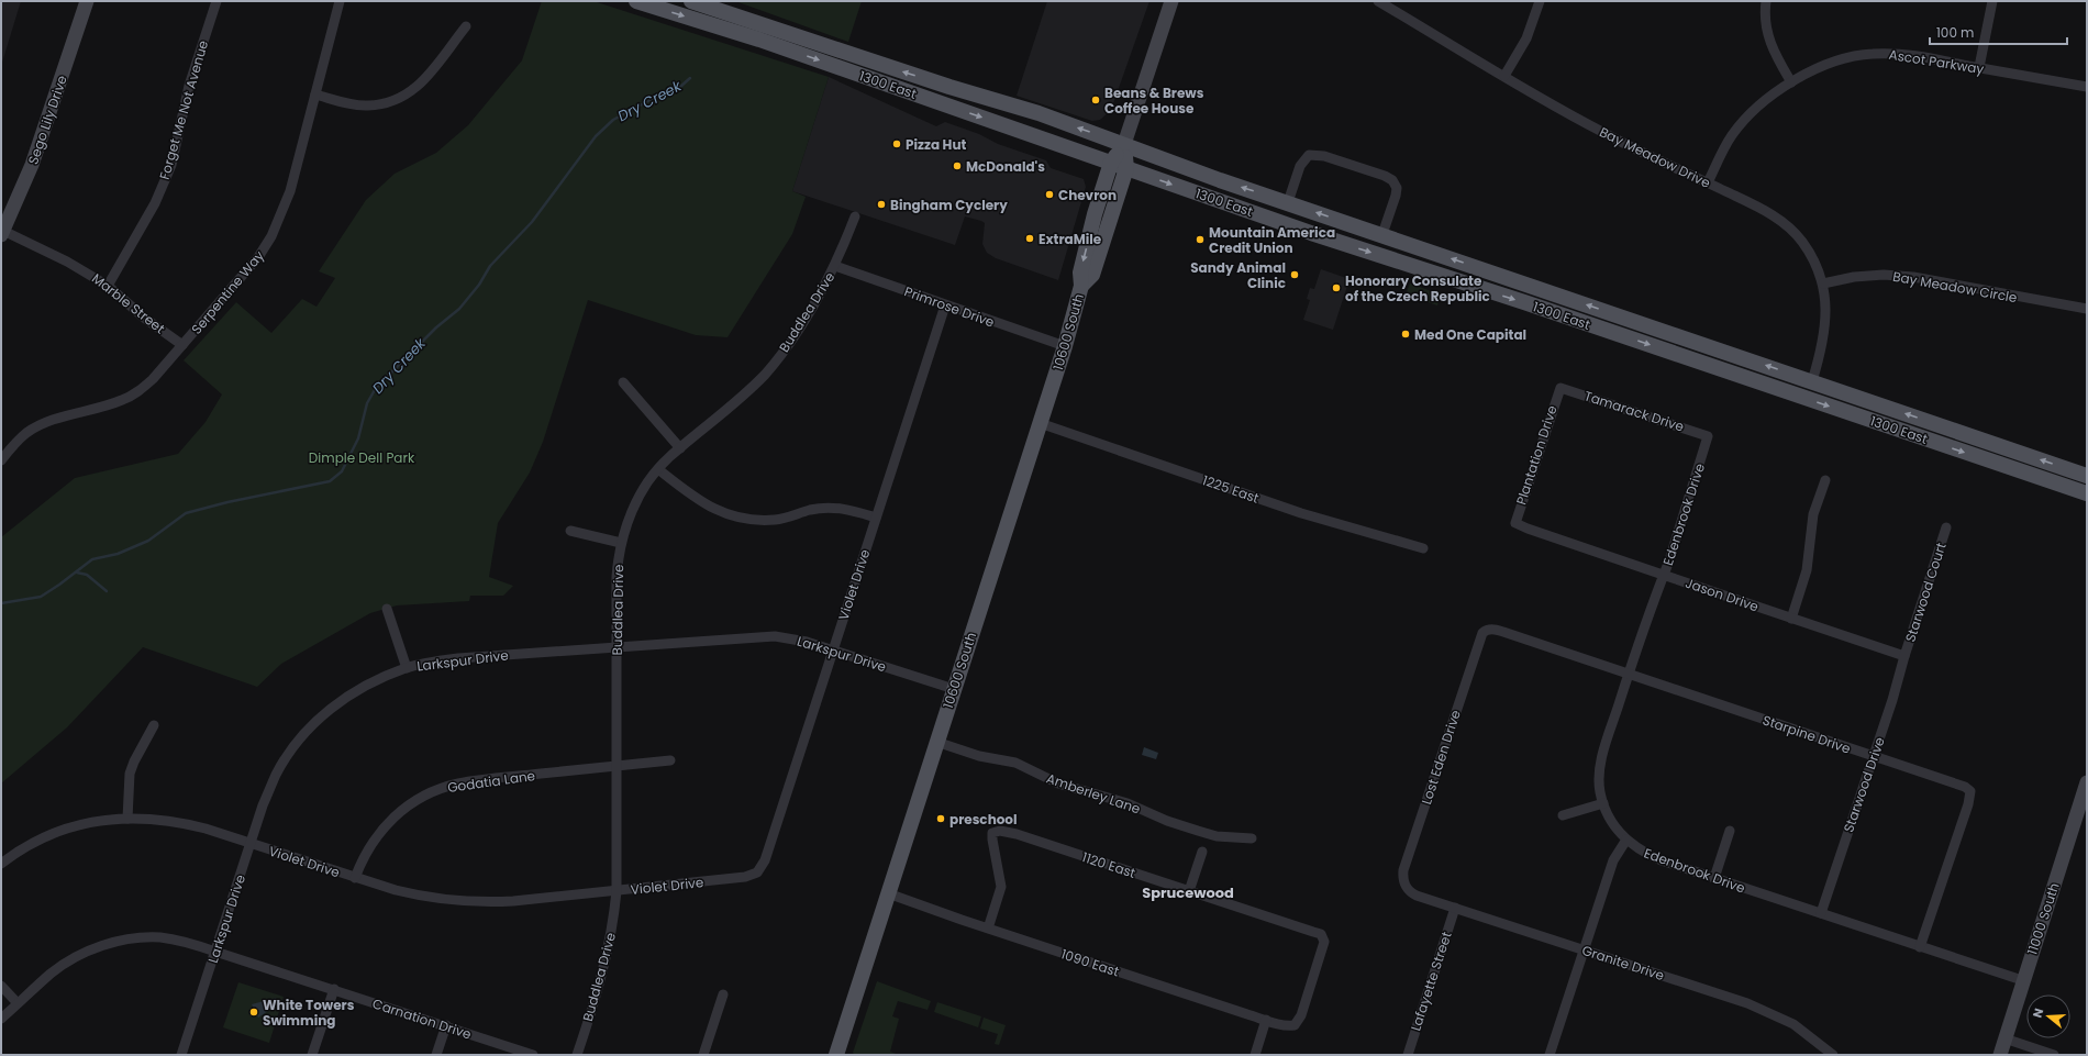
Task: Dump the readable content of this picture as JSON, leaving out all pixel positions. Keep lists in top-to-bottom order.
{
  "streets": {
    "main road": [
      "1300 East",
      "Sego Lily Drive",
      "10600 South",
      "11000 South"
    ],
    "street": [
      "Ascot Parkway",
      "Forget Me Not Avenue",
      "Bay Meadow Drive",
      "Bay Meadow Circle",
      "Serpentine Way",
      "Marble Street",
      "Primrose Drive",
      "Buddlea Drive",
      "Tamarack Drive",
      "Plantation Drive",
      "1225 East",
      "Edenbrook Drive",
      "Violet Drive",
      "Starwood Court",
      "Jason Drive",
      "Larkspur Drive",
      "Starpine Drive",
      "Lost Eden Drive",
      "Godatia Lane",
      "Starwood Drive",
      "Amberley Lane",
      "1120 East",
      "1090 East",
      "Granite Drive",
      "Lafayette Street",
      "Carnation Drive"
    ]
  },
  "crossings": [
    ["Ascot Parkway", "Bay Meadow Drive"],
    ["1300 East", "Bay Meadow Drive"],
    ["1300 East", "10600 South"],
    ["Forget Me Not Avenue", "Marble Street"],
    ["Sego Lily Drive", "Marble Street"],
    ["Bay Meadow Drive", "Bay Meadow Circle"],
    ["Serpentine Way", "Marble Street"],
    ["Primrose Drive", "Buddlea Drive"],
    ["Primrose Drive", "10600 South"],
    ["Primrose Drive", "Violet Drive"],
    ["Buddlea Drive", "Violet Drive"],
    ["Buddlea Drive", "Larkspur Drive"],
    ["Buddlea Drive", "Godatia Lane"],
    ["10600 South", "1225 East"],
    ["10600 South", "Larkspur Drive"],
    ["10600 South", "Amberley Lane"],
    ["10600 South", "1090 East"],
    ["Tamarack Drive", "Plantation Drive"],
    ["Tamarack Drive", "Edenbrook Drive"],
    ["Plantation Drive", "Jason Drive"],
    ["Edenbrook Drive", "Jason Drive"],
    ["Edenbrook Drive", "Starpine Drive"],
    ["Edenbrook Drive", "Starwood Drive"],
    ["Edenbrook Drive", "11000 South"],
    ["Violet Drive", "Larkspur Drive"],
    ["Violet Drive", "Godatia Lane"],
    ["Starwood Court", "Jason Drive"],
    ["Starwood Court", "Starwood Drive"],
    ["Jason Drive", "Starwood Drive"],
    ["Larkspur Drive", "Carnation Drive"],
    ["Starpine Drive", "Lost Eden Drive"],
    ["Starpine Drive", "Starwood Drive"],
    ["Lost Eden Drive", "Granite Drive"],
    ["1120 East", "1090 East"],
    ["Granite Drive", "Lafayette Street"]
  ],
  "districts": ["Sprucewood"],
  "water": ["Dry Creek"],
  "parks": ["Dimple Dell Park"],
  "places": [
    "Beans & Brews Coffee House",
    "Pizza Hut",
    "McDonald's",
    "Chevron",
    "Bingham Cyclery",
    "ExtraMile",
    "Mountain America Credit Union",
    "Sandy Animal Clinic",
    "Honorary Consulate of the Czech Republic",
    "Med One Capital",
    "preschool",
    "White Towers Swimming"
  ],
  "scale_bar": "100 m",
  "north": "left"
}
